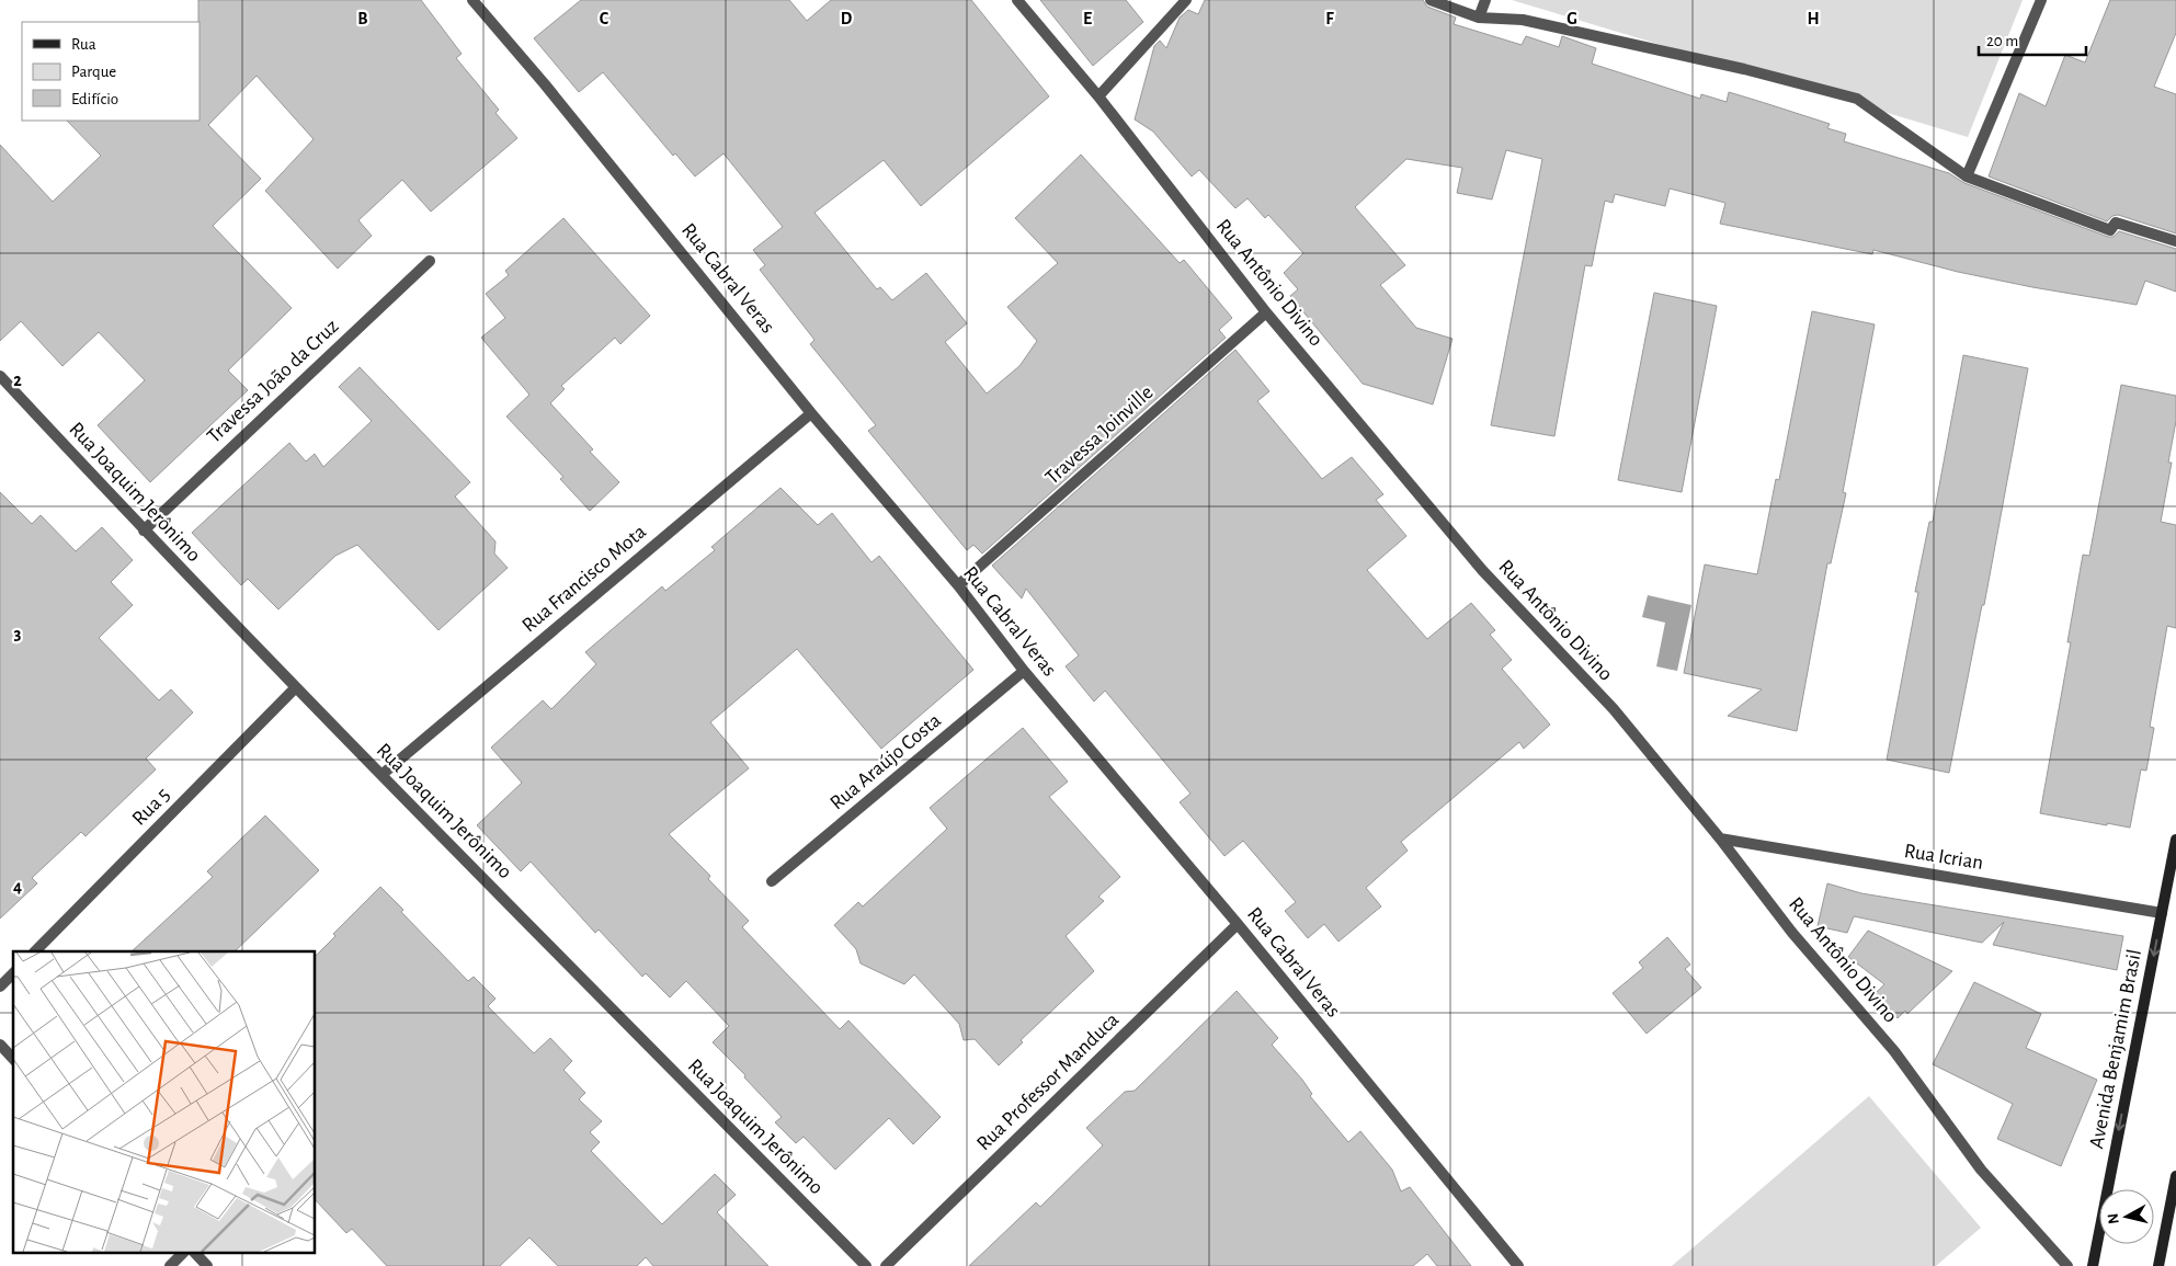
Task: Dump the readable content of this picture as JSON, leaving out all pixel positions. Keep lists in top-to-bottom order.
{
  "streets": {
    "main road": ["Avenida Benjamim Brasil"],
    "street": [
      "Rua Cabral Veras",
      "Rua Antônio Divino",
      "Travessa João da Cruz",
      "Travessa Joinville",
      "Rua Joaquim Jerônimo",
      "Rua Francisco Mota",
      "Rua Araújo Costa",
      "Rua 5",
      "Rua Icrian",
      "Rua Professor Manduca"
    ]
  },
  "crossings": [
    ["Rua Cabral Veras", "Travessa Joinville"],
    ["Rua Cabral Veras", "Rua Francisco Mota"],
    ["Rua Cabral Veras", "Rua Araújo Costa"],
    ["Rua Cabral Veras", "Rua Professor Manduca"],
    ["Rua Antônio Divino", "Travessa Joinville"],
    ["Rua Antônio Divino", "Rua Icrian"],
    ["Travessa João da Cruz", "Rua Joaquim Jerônimo"],
    ["Rua Joaquim Jerônimo", "Rua Francisco Mota"],
    ["Rua Joaquim Jerônimo", "Rua 5"],
    ["Rua Icrian", "Avenida Benjamim Brasil"]
  ],
  "one_way": ["Avenida Benjamim Brasil"],
  "legend": ["Rua", "Parque", "Edifício"],
  "scale_bar": "20 m",
  "north": "left",
  "grid": {
    "columns": [
      "B",
      "C",
      "D",
      "E",
      "F",
      "G",
      "H"
    ],
    "rows": ["2", "3", "4"]
  }
}
